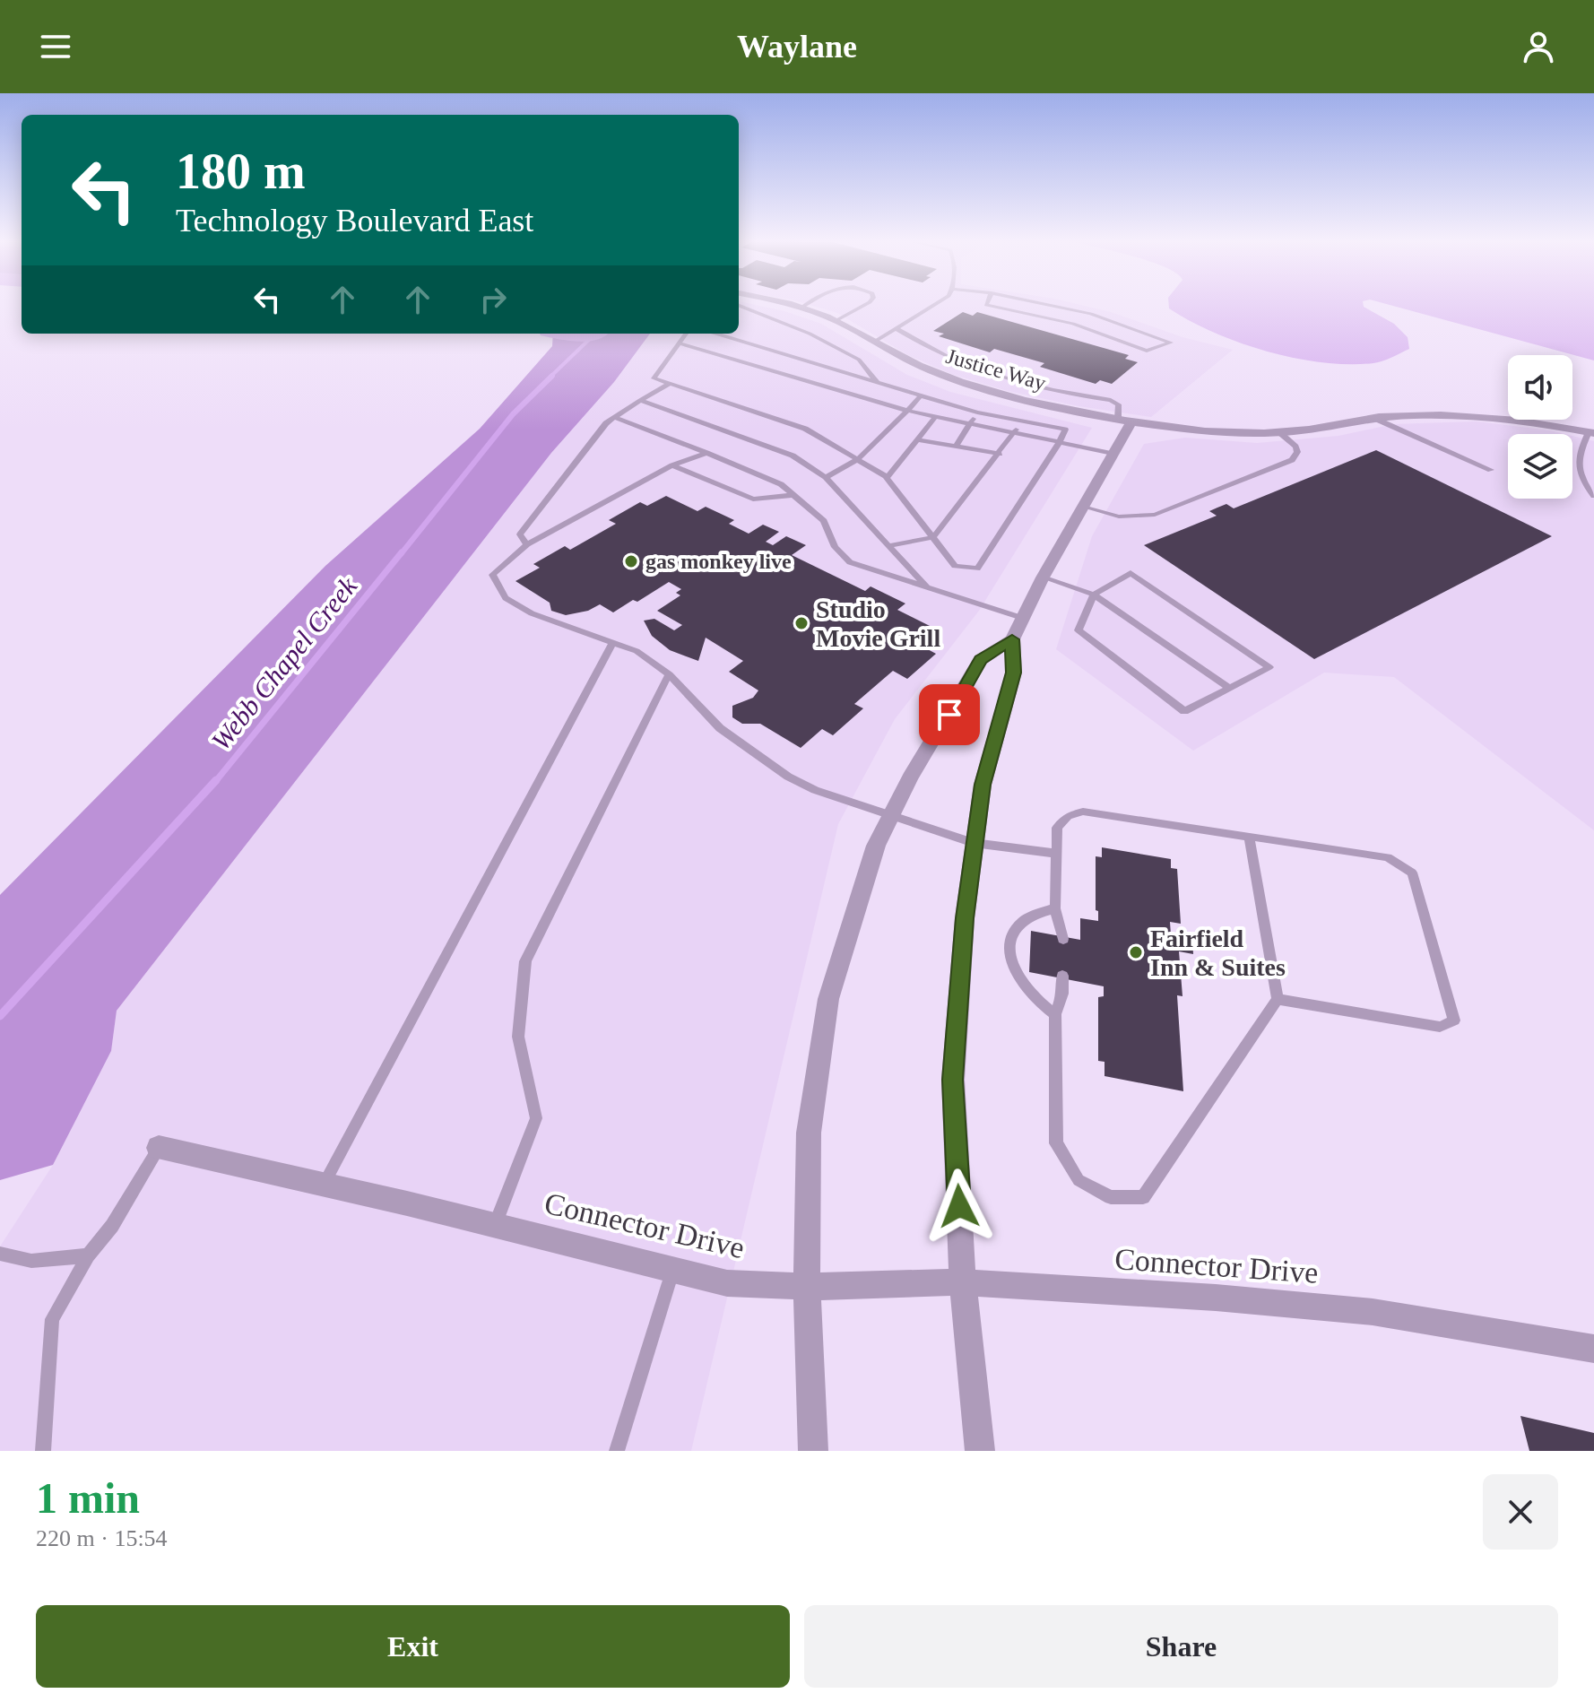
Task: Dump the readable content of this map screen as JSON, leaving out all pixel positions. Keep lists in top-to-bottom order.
{
  "streets": {
    "street": ["Justice Way", "Connector Drive"]
  },
  "water": ["Webb Chapel Creek"],
  "places": ["gas monkey live", "Studio Movie Grill", "Fairfield Inn & Suites"],
  "page": {
    "header": "Waylane",
    "turn": ["180 m", "Technology Boulevard East"],
    "heading": ["1 min", "220 m · 15:54"],
    "buttons": ["Exit", "Share"]
  }
}
